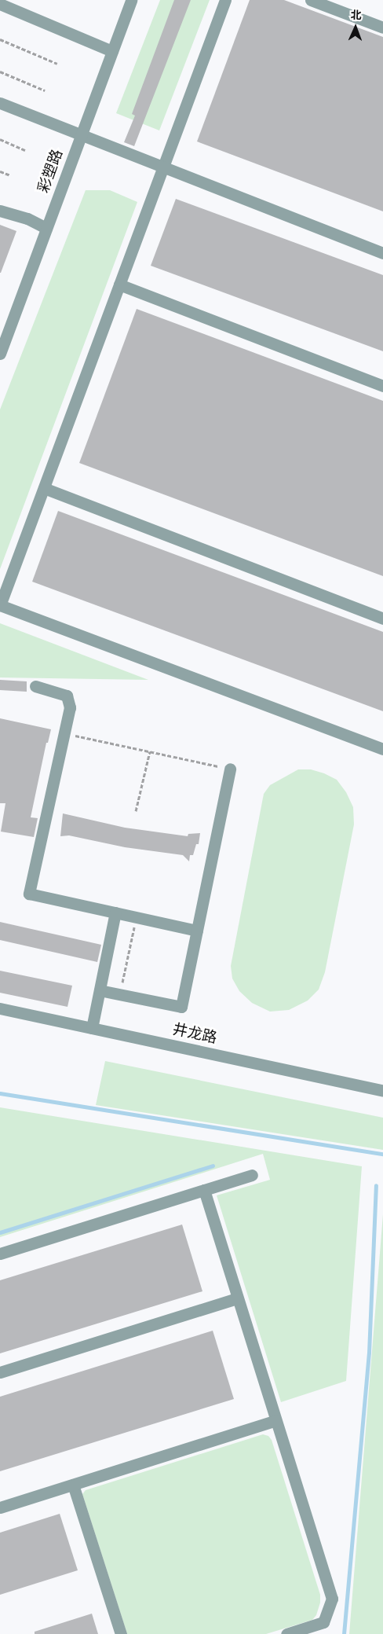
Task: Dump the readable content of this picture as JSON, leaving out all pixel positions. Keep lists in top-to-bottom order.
{
  "streets": {
    "street": ["彩塑路", "井龙路"]
  },
  "north": "top"
}
